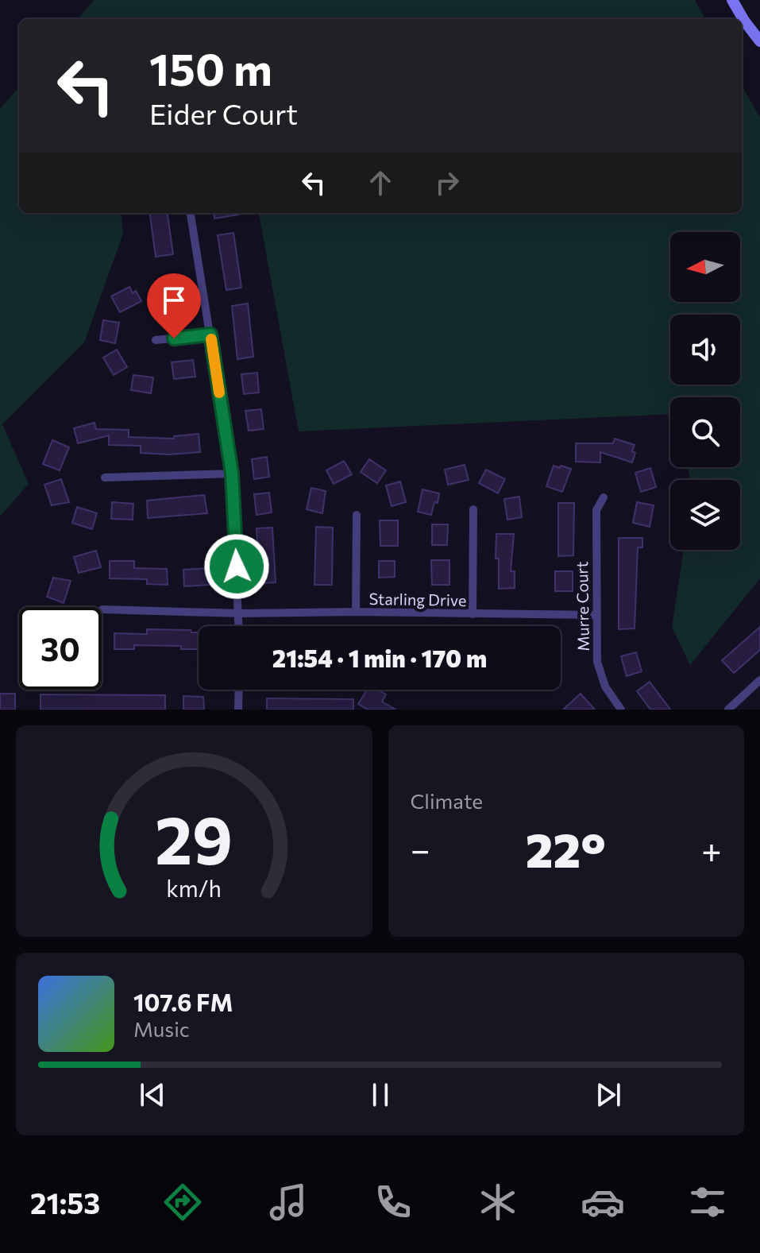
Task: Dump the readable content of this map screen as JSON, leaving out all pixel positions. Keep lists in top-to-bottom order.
{
  "streets": {
    "street": ["Starling Drive", "Murre Court"]
  },
  "crossings": [
    ["Starling Drive", "Murre Court"]
  ],
  "north": "left",
  "page": {
    "turn": ["150 m", "Eider Court"],
    "limit": "30",
    "trip": "21:54 · 1 min · 170 m",
    "tile": "Climate",
    "heat": ["−", "22°", "+"],
    "song": ["107.6 FM", "Music"],
    "tabs": "21:53",
    "gauge": ["29", "km/h"]
  }
}
